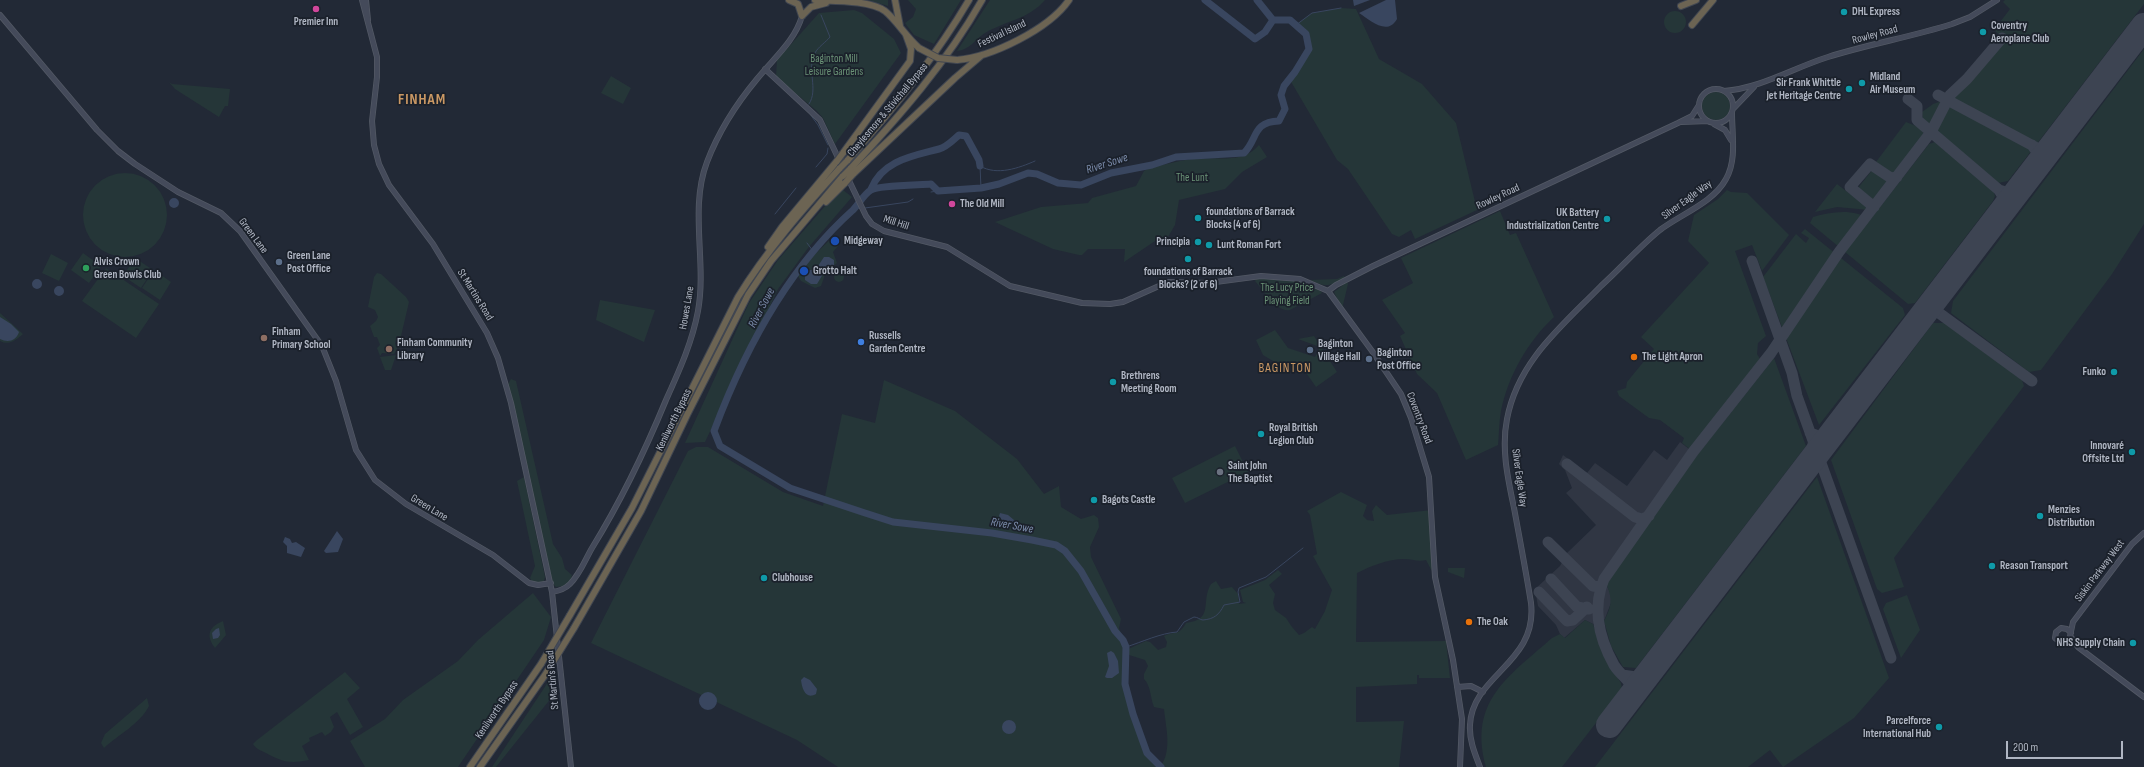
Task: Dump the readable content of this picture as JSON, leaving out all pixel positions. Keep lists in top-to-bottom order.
{
  "streets": {
    "highway": ["Festival Island", "Cheylesmore & Stivichall Bypass", "Kenilworth Bypass"],
    "street": [
      "Rowley Road",
      "Silver Eagle Way",
      "Mill Hill",
      "Green Lane",
      "St Martins Road",
      "Howes Lane",
      "Coventry Road",
      "Siskin Parkway West",
      "St Martin's Road"
    ]
  },
  "crossings": [
    ["Rowley Road", "Silver Eagle Way"],
    ["Rowley Road", "Mill Hill"],
    ["Rowley Road", "Coventry Road"],
    ["Cheylesmore & Stivichall Bypass", "Kenilworth Bypass"],
    ["Mill Hill", "Howes Lane"],
    ["Mill Hill", "Coventry Road"],
    ["Green Lane", "St Martins Road"],
    ["St Martins Road", "Howes Lane"],
    ["St Martins Road", "St Martin's Road"],
    ["Howes Lane", "St Martin's Road"]
  ],
  "districts": ["FINHAM", "BAGINTON"],
  "water": ["River Sowe"],
  "parks": ["Baginton Mill Leisure Gardens", "The Lunt", "The Lucy Price Playing Field"],
  "places": [
    "Premier Inn",
    "DHL Express",
    "Coventry Aeroplane Club",
    "Midland Air Museum",
    "Sir Frank Whittle Jet Heritage Centre",
    "The Old Mill",
    "foundations of Barrack Blocks (4 of 6)",
    "UK Battery Industrialization Centre",
    "Midgeway",
    "Principia",
    "Lunt Roman Fort",
    "foundations of Barrack Blocks? (2 of 6)",
    "Green Lane Post Office",
    "Alvis Crown Green Bowls Club",
    "Grotto Halt",
    "Finham Primary School",
    "Russells Garden Centre",
    "Finham Community Library",
    "Baginton Village Hall",
    "The Light Apron",
    "Baginton Post Office",
    "Funko",
    "Brethrens Meeting Room",
    "Royal British Legion Club",
    "Innovaré Offsite Ltd",
    "Saint John The Baptist",
    "Bagots Castle",
    "Menzies Distribution",
    "Reason Transport",
    "Clubhouse",
    "The Oak",
    "NHS Supply Chain",
    "Parcelforce International Hub"
  ],
  "scale_bar": "200 m"
}
